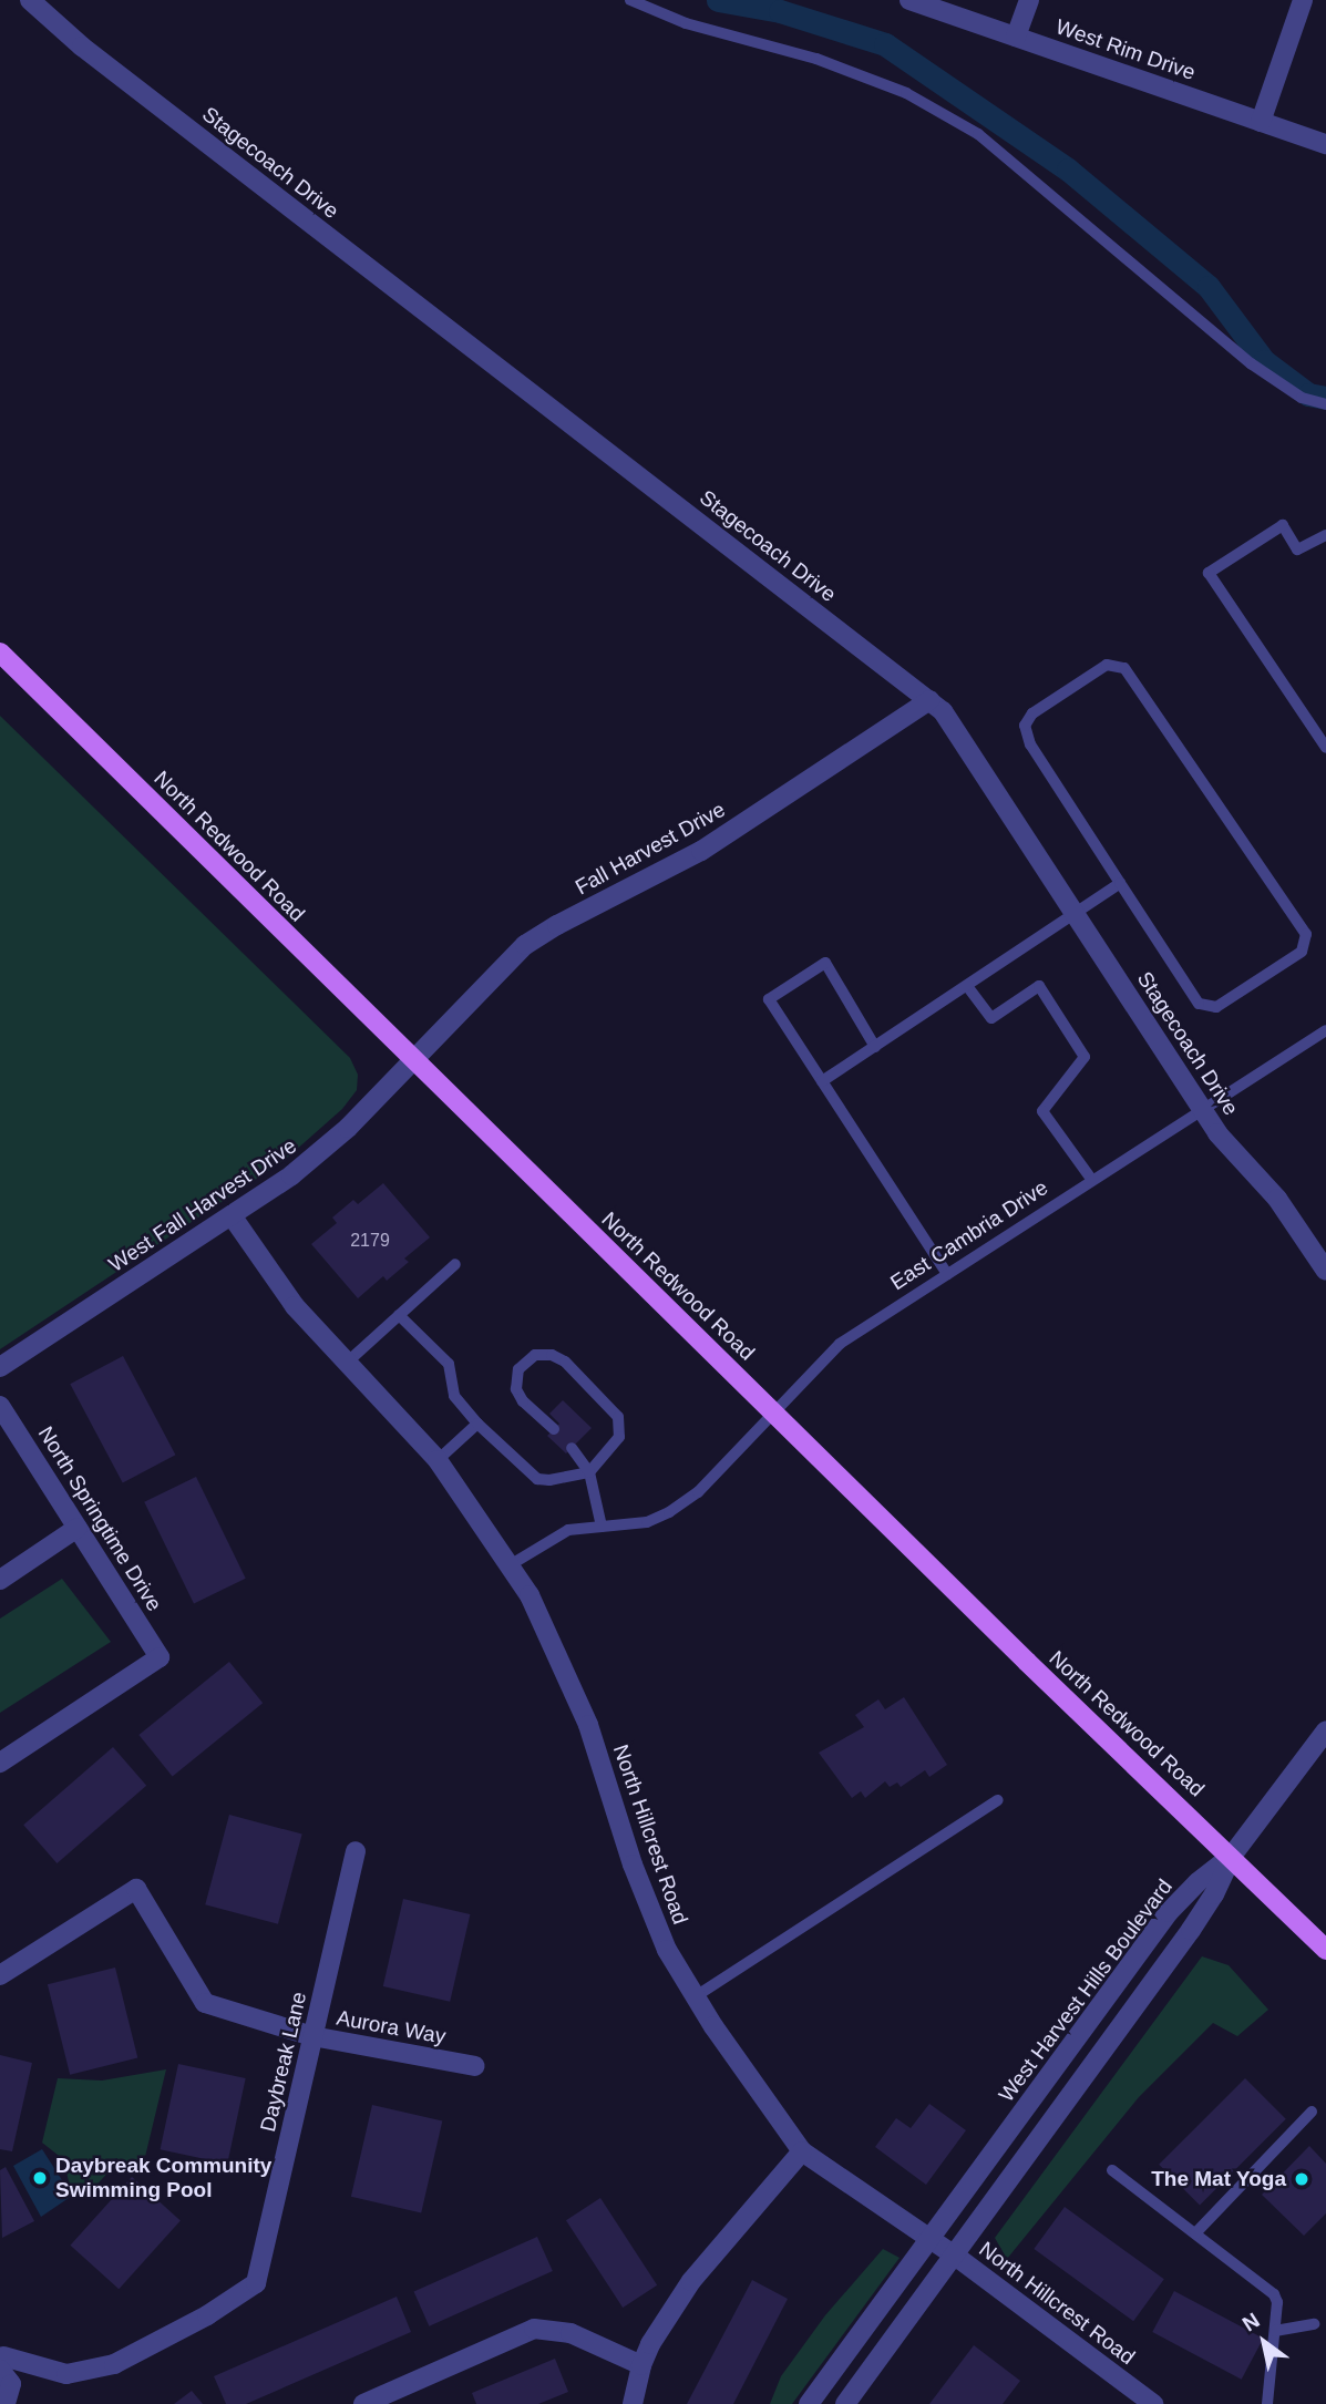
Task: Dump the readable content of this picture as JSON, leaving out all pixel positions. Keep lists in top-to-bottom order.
{
  "streets": {
    "main road": ["North Redwood Road"],
    "street": [
      "West Rim Drive",
      "Stagecoach Drive",
      "Fall Harvest Drive",
      "West Fall Harvest Drive",
      "North Springtime Drive",
      "North Hillcrest Road",
      "West Harvest Hills Boulevard",
      "Aurora Way",
      "Daybreak Lane"
    ],
    "lane": ["East Cambria Drive"]
  },
  "crossings": [
    ["Stagecoach Drive", "Fall Harvest Drive"],
    ["Stagecoach Drive", "East Cambria Drive"],
    ["North Redwood Road", "Fall Harvest Drive"],
    ["North Redwood Road", "West Fall Harvest Drive"],
    ["North Redwood Road", "East Cambria Drive"],
    ["North Redwood Road", "West Harvest Hills Boulevard"],
    ["Fall Harvest Drive", "West Fall Harvest Drive"],
    ["East Cambria Drive", "North Hillcrest Road"],
    ["North Hillcrest Road", "West Harvest Hills Boulevard"],
    ["Aurora Way", "Daybreak Lane"]
  ],
  "places": ["Daybreak Community Swimming Pool", "The Mat Yoga"],
  "house_numbers": ["2179"],
  "north": "top left"
}
